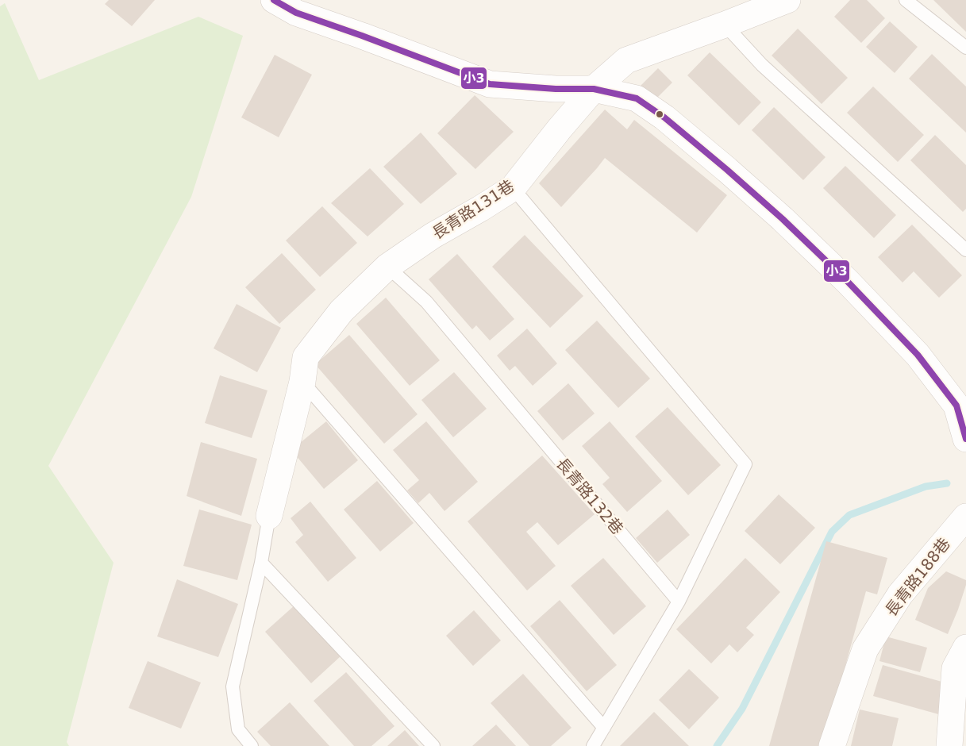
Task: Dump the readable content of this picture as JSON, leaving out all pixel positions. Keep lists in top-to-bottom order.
{
  "streets": {
    "street": ["長青路131巷", "長青路188巷"],
    "lane": ["長青路132巷"]
  },
  "crossings": [
    ["長青路131巷", "長青路132巷"]
  ],
  "lines": ["transit line 小3"]
}
